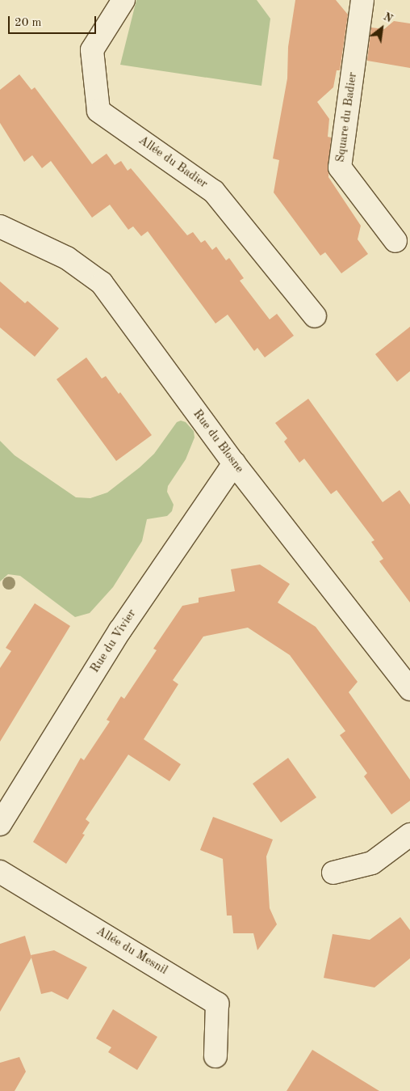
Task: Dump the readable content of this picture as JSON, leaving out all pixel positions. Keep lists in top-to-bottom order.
{
  "streets": {
    "street": [
      "Square du Badier",
      "Allée du Badier",
      "Rue du Blosne",
      "Rue du Vivier",
      "Allée du Mesnil"
    ]
  },
  "crossings": [
    ["Rue du Blosne", "Rue du Vivier"]
  ],
  "scale_bar": "20 m",
  "north": "top right"
}
